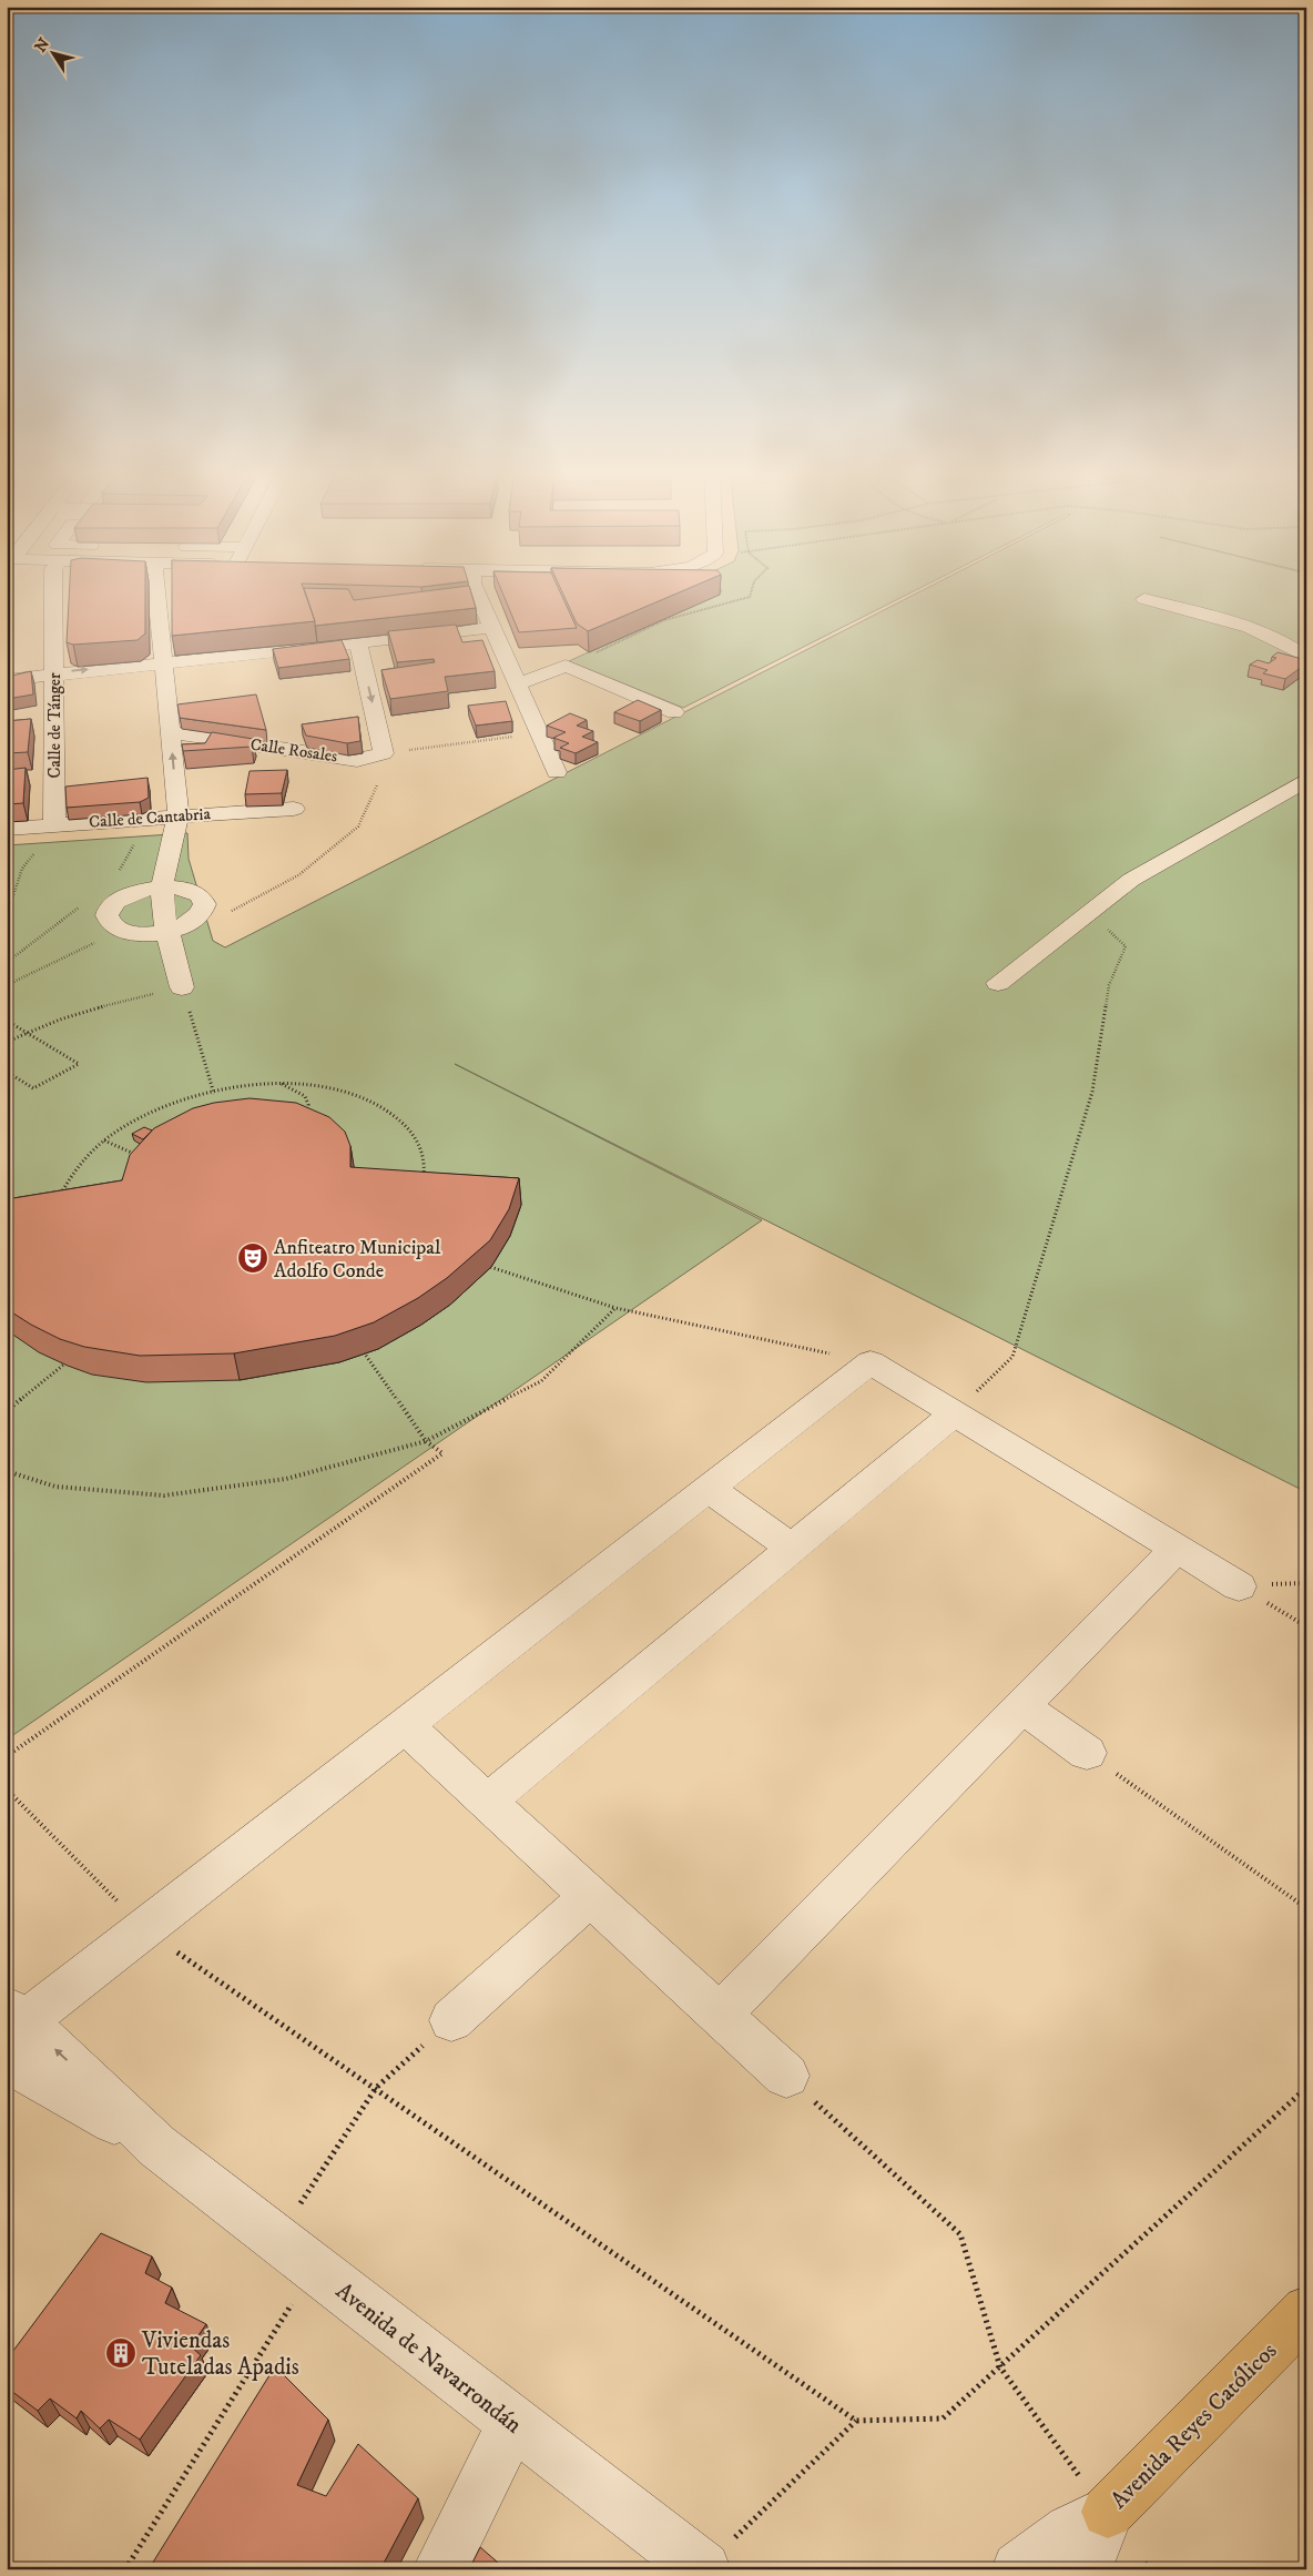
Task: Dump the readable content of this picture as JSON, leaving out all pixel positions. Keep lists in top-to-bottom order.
{
  "streets": {
    "main road": ["Avenida Reyes Católicos"],
    "street": [
      "Calle de Tánger",
      "Calle Rosales",
      "Calle de Cantabria",
      "Avenida de Navarrondán"
    ]
  },
  "crossings": [
    ["Calle de Tánger", "Calle de Cantabria"]
  ],
  "places": {
    "theatre": ["Anfiteatro Municipal Adolfo Conde"],
    "building": ["Viviendas Tuteladas Apadis"]
  },
  "north": "top left"
}
